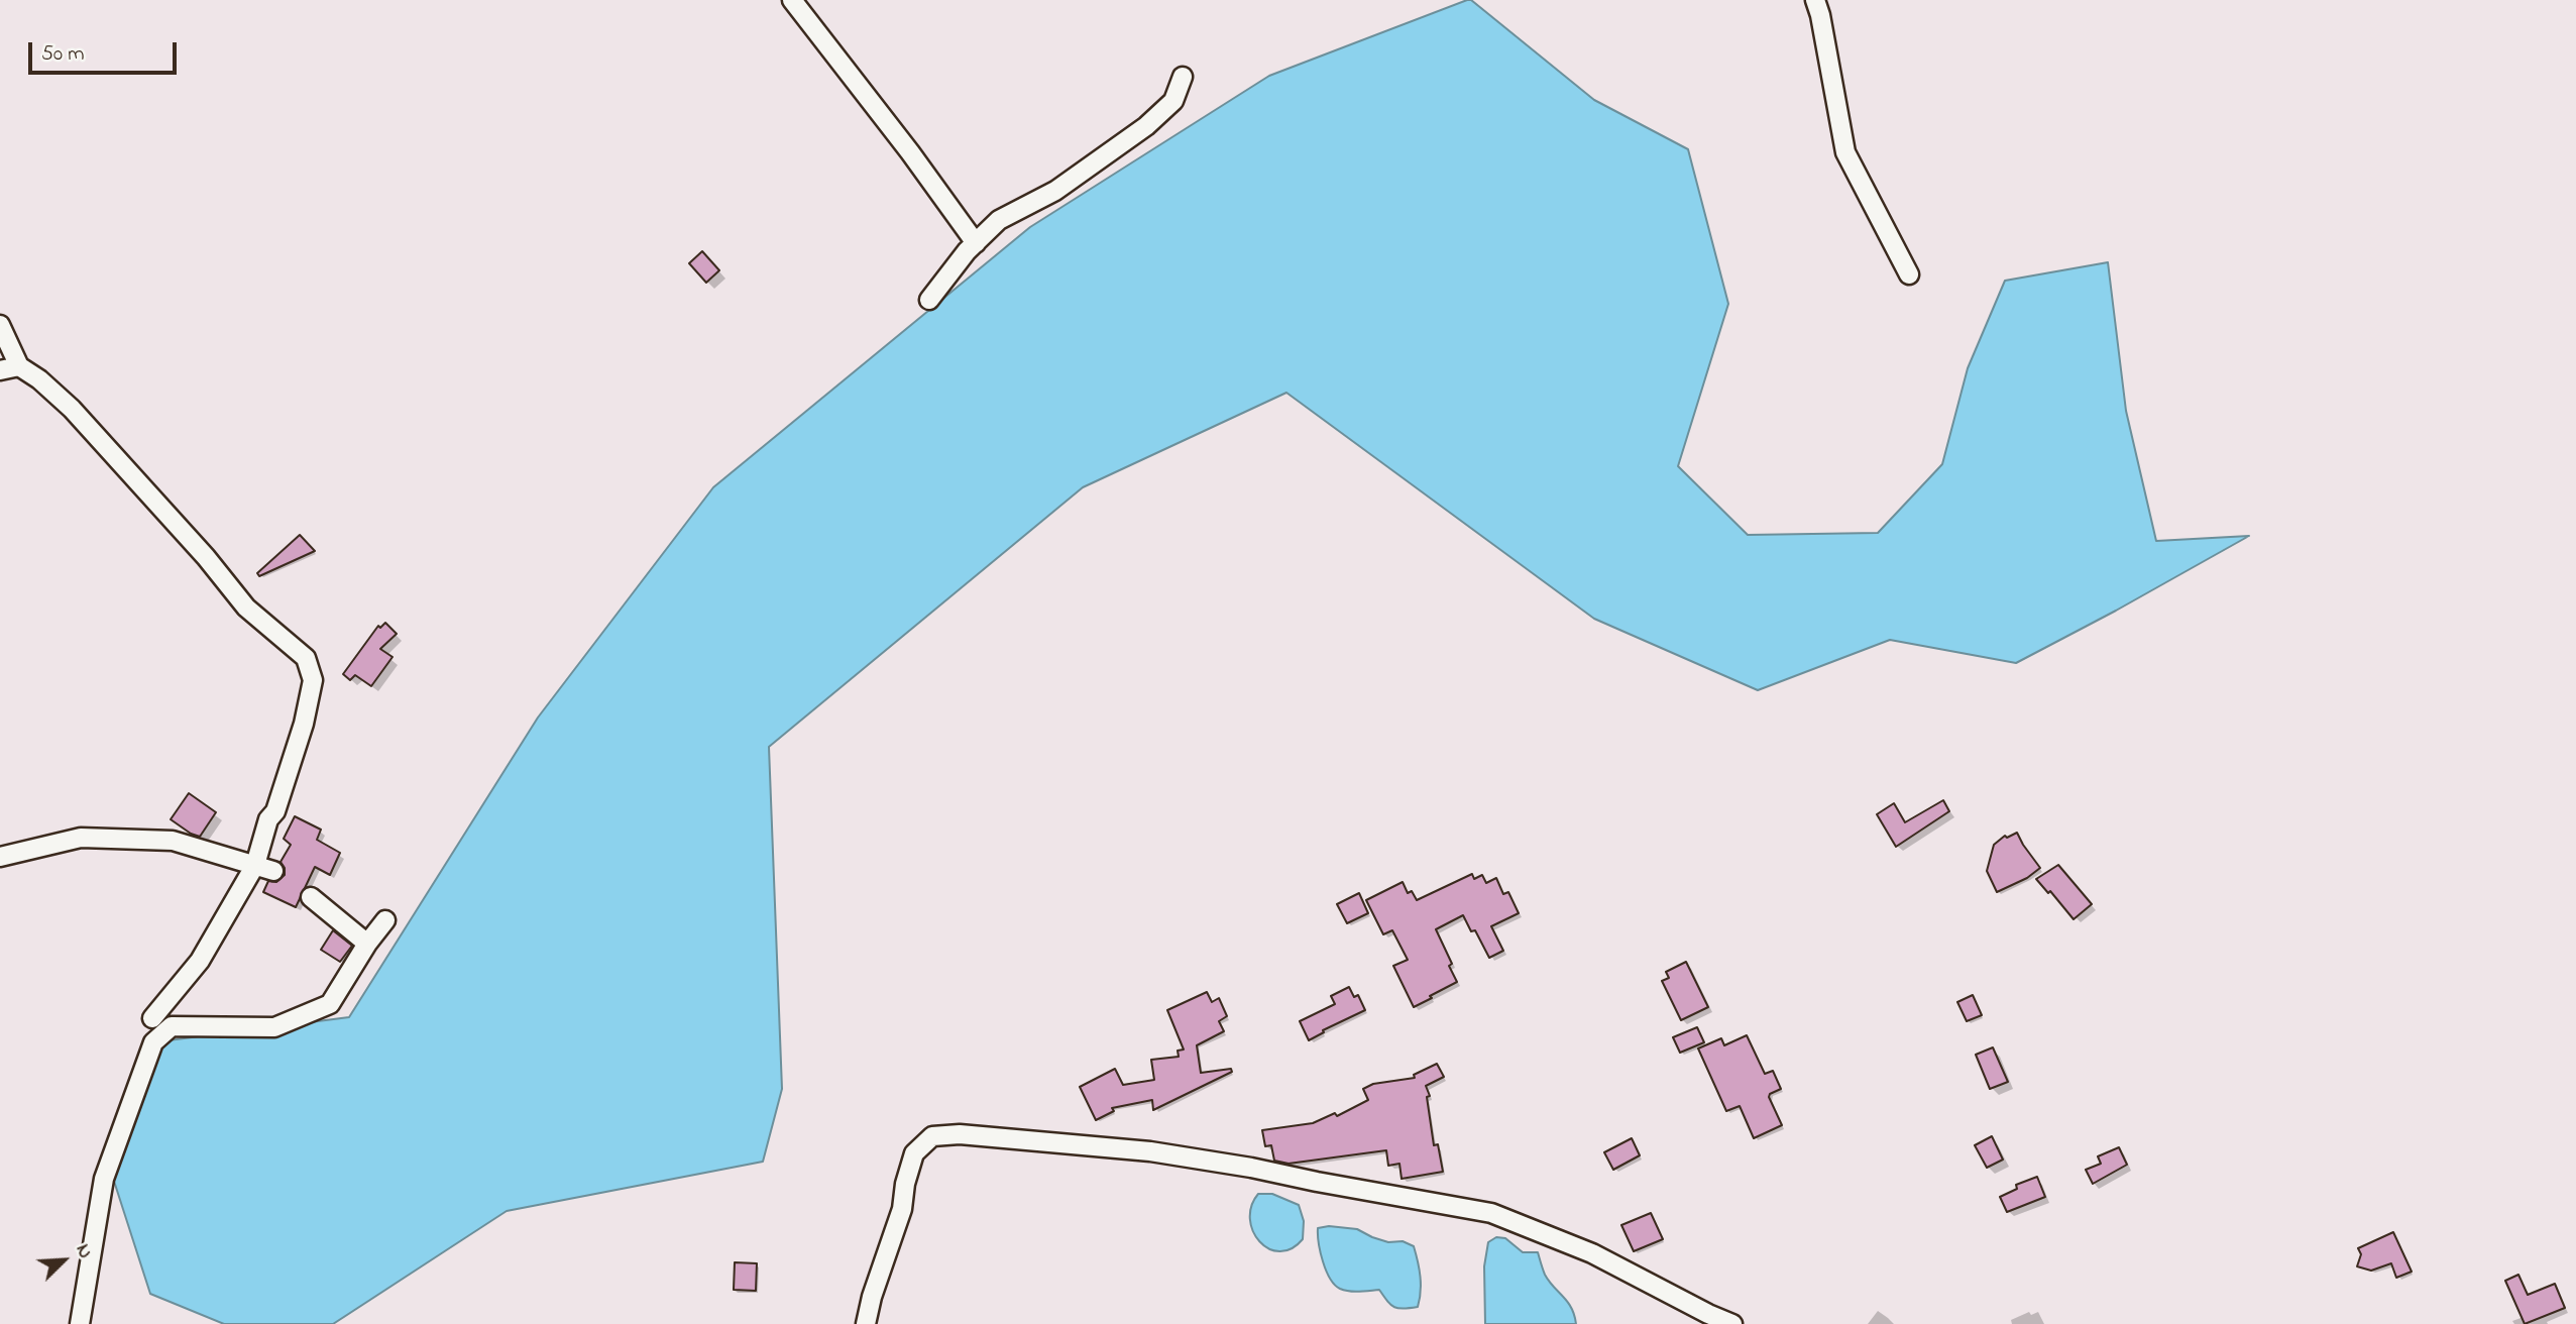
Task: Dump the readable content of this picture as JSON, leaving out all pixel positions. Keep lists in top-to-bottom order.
{
  "scale_bar": "50 m",
  "north": "top right"
}
